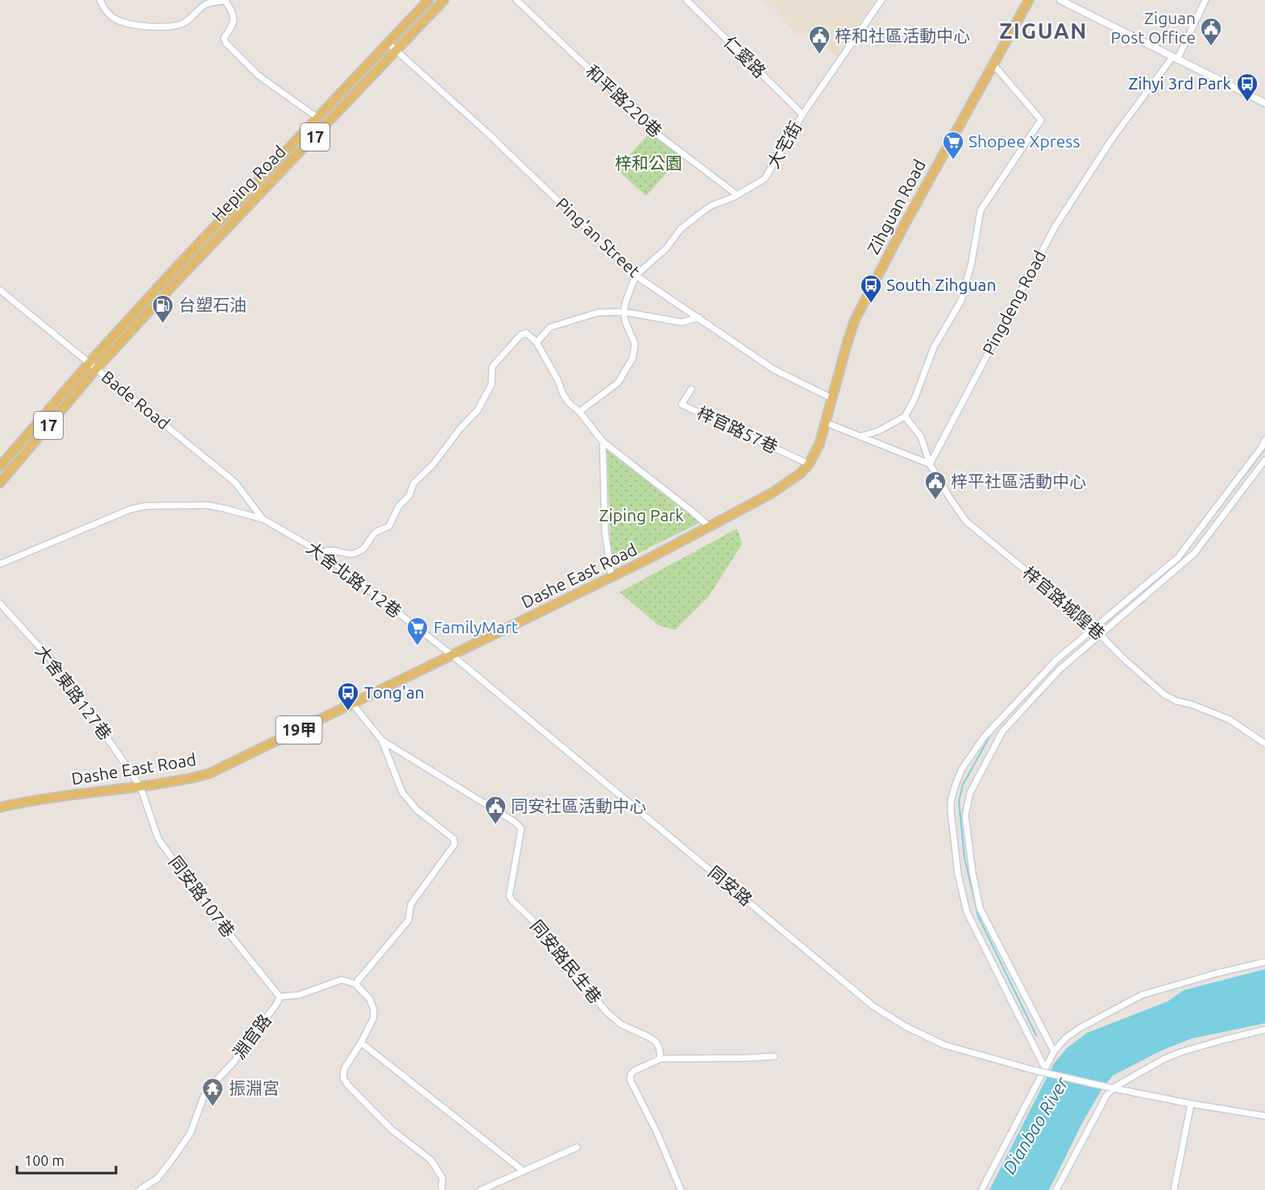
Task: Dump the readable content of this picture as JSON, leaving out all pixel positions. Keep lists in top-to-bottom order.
{
  "streets": {
    "main road": [
      "17",
      "Heping Road",
      "Zihguan Road",
      "Dashe East Road",
      "19甲"
    ],
    "street": [
      "仁愛路",
      "和平路220巷",
      "大宅街",
      "Ping'an Street",
      "Pingdeng Road",
      "Bade Road",
      "梓官路57巷",
      "大舍北路112巷",
      "梓官路城隍巷",
      "大舍東路127巷",
      "同安路",
      "同安路107巷",
      "同安路民生巷",
      "淵官路"
    ]
  },
  "crossings": [
    ["仁愛路", "大宅街"],
    ["和平路220巷", "大宅街"],
    ["17", "Heping Road"],
    ["17", "Bade Road"],
    ["大宅街", "Ping'an Street"],
    ["Heping Road", "Ping'an Street"],
    ["Heping Road", "Bade Road"],
    ["Zihguan Road", "Ping'an Street"],
    ["Zihguan Road", "梓官路57巷"],
    ["Zihguan Road", "Dashe East Road"],
    ["Pingdeng Road", "梓官路城隍巷"],
    ["Bade Road", "大舍北路112巷"],
    ["Dashe East Road", "大舍北路112巷"],
    ["Dashe East Road", "大舍東路127巷"],
    ["Dashe East Road", "同安路"],
    ["Dashe East Road", "同安路107巷"],
    ["大舍北路112巷", "同安路"],
    ["大舍東路127巷", "同安路107巷"],
    ["同安路107巷", "淵官路"]
  ],
  "districts": ["ZIGUAN"],
  "water": ["Dianbao River"],
  "parks": ["梓和公園", "Ziping Park"],
  "places": {
    "public building": [
      "Ziguan Post Office",
      "梓和社區活動中心",
      "梓平社區活動中心",
      "同安社區活動中心"
    ],
    "bus stop": ["Zihyi 3rd Park", "South Zihguan", "Tong'an"],
    "supermarket": ["Shopee Xpress", "FamilyMart"],
    "fuel station": ["台塑石油"],
    "temple": ["振淵宮"]
  },
  "scale_bar": "100 m"
}
